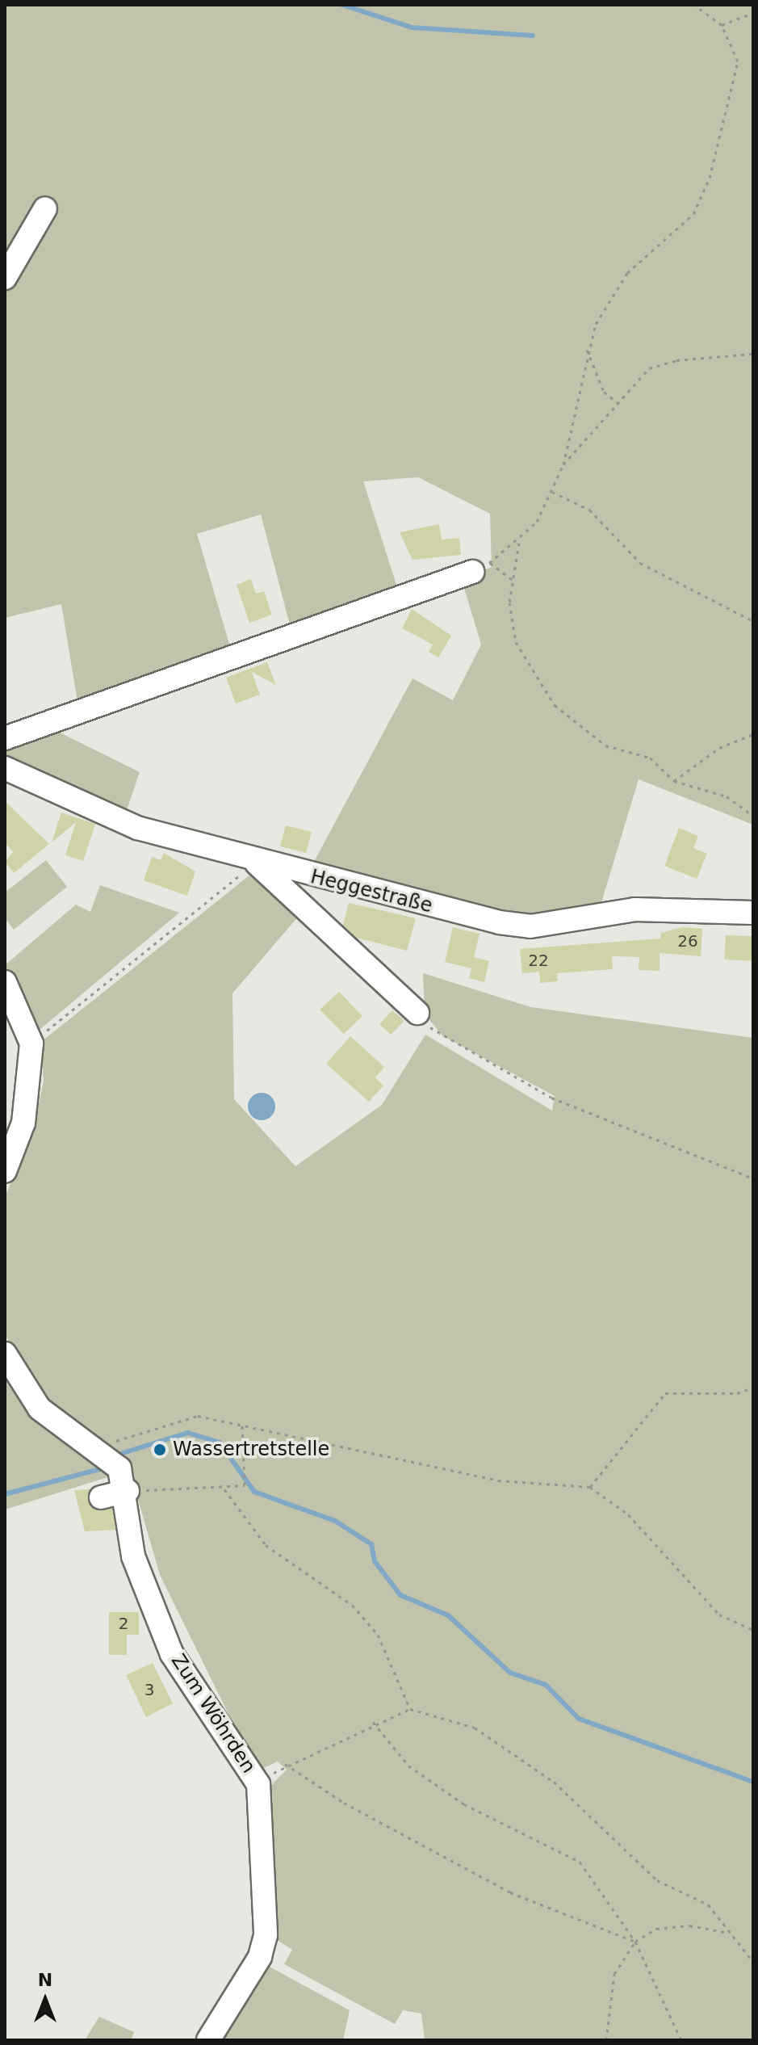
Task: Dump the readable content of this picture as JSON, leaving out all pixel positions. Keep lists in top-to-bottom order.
{
  "streets": {
    "street": ["Heggestraße", "Zum Wöhrden"]
  },
  "places": ["Wassertretstelle"],
  "house_numbers": [
    "26",
    "22",
    "2",
    "3"
  ],
  "north": "top"
}
